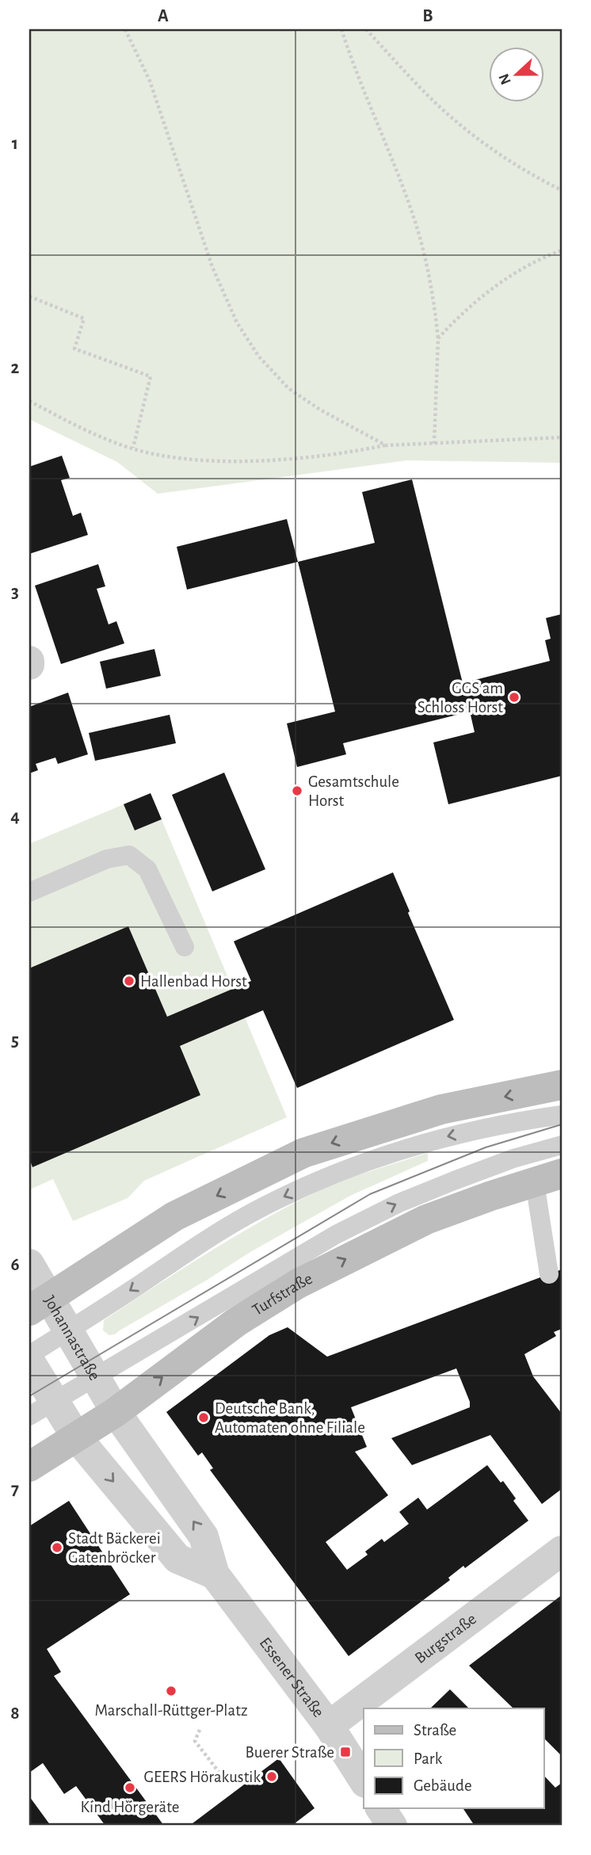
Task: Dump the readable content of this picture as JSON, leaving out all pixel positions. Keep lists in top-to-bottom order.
{
  "streets": {
    "main road": ["Turfstraße"],
    "street": ["Johannastraße", "Burgstraße", "Essener Straße"]
  },
  "crossings": [
    ["Turfstraße", "Johannastraße"],
    ["Turfstraße", "Essener Straße"],
    ["Johannastraße", "Essener Straße"],
    ["Burgstraße", "Essener Straße"]
  ],
  "places": {
    "other": [
      "GGS am Schloss Horst",
      "Gesamtschule Horst",
      "Hallenbad Horst",
      "Deutsche Bank, Automaten ohne Filiale",
      "Stadt Bäckerei Gatenbröcker",
      "Marschall-Rüttger-Platz",
      "GEERS Hörakustik",
      "Kind Hörgeräte"
    ],
    "transit": ["Buerer Straße"]
  },
  "legend": ["Straße", "Park", "Gebäude"],
  "north": "left",
  "grid": {
    "columns": ["A", "B"],
    "rows": [
      "1",
      "2",
      "3",
      "4",
      "5",
      "6",
      "7",
      "8"
    ]
  }
}
